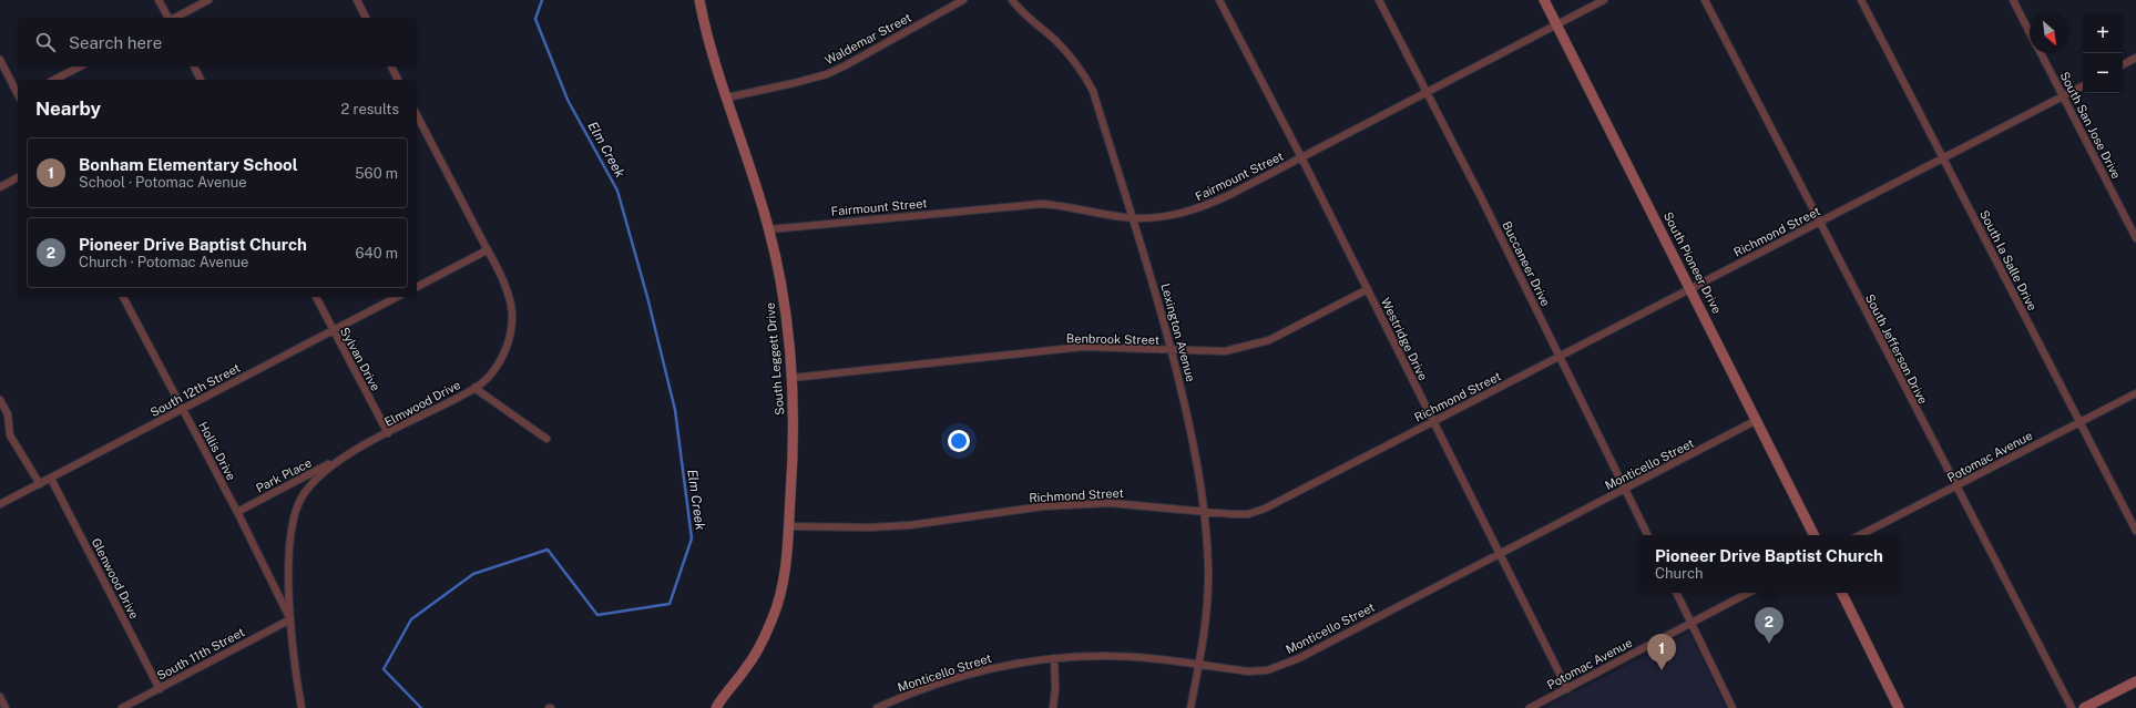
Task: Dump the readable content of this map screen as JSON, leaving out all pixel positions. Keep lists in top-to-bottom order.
{
  "streets": {
    "street": [
      "Waldemar Street",
      "South San Jose Drive",
      "Fairmount Street",
      "Richmond Street",
      "South la Salle Drive",
      "South Pioneer Drive",
      "Buccaneer Drive",
      "Lexington Avenue",
      "Benbrook Street",
      "Westridge Drive",
      "South Jefferson Drive",
      "Sylvan Drive",
      "South Leggett Drive",
      "South 12th Street",
      "Elmwood Drive",
      "Hollis Drive",
      "Potomac Avenue",
      "Monticello Street",
      "Park Place",
      "Glenwood Drive",
      "South 11th Street"
    ]
  },
  "crossings": [
    ["Waldemar Street", "South Leggett Drive"],
    ["South San Jose Drive", "Richmond Street"],
    ["Fairmount Street", "South Pioneer Drive"],
    ["Fairmount Street", "Buccaneer Drive"],
    ["Fairmount Street", "Lexington Avenue"],
    ["Fairmount Street", "Westridge Drive"],
    ["Fairmount Street", "South Leggett Drive"],
    ["Richmond Street", "South la Salle Drive"],
    ["Richmond Street", "South Pioneer Drive"],
    ["Richmond Street", "Buccaneer Drive"],
    ["Richmond Street", "Lexington Avenue"],
    ["Richmond Street", "Westridge Drive"],
    ["Richmond Street", "South Jefferson Drive"],
    ["Richmond Street", "South Leggett Drive"],
    ["South la Salle Drive", "Potomac Avenue"],
    ["South Pioneer Drive", "Monticello Street"],
    ["Buccaneer Drive", "Monticello Street"],
    ["Lexington Avenue", "Benbrook Street"],
    ["Lexington Avenue", "Monticello Street"],
    ["Benbrook Street", "Westridge Drive"],
    ["Benbrook Street", "South Leggett Drive"],
    ["Westridge Drive", "Potomac Avenue"],
    ["Westridge Drive", "Monticello Street"],
    ["South Jefferson Drive", "Potomac Avenue"],
    ["Sylvan Drive", "South 12th Street"],
    ["Sylvan Drive", "Elmwood Drive"],
    ["South 12th Street", "Hollis Drive"],
    ["South 12th Street", "Glenwood Drive"],
    ["Elmwood Drive", "Hollis Drive"],
    ["Elmwood Drive", "Park Place"],
    ["Elmwood Drive", "South 11th Street"],
    ["Hollis Drive", "Park Place"],
    ["Hollis Drive", "South 11th Street"],
    ["Glenwood Drive", "South 11th Street"]
  ],
  "water": ["Elm Creek"],
  "north": "bottom right",
  "page": {
    "map_buttons": ["+", "−"],
    "search": "Search here",
    "heading": ["Nearby", "2 results"],
    "list": [
      {
        "mark": "1",
        "name": "Bonham Elementary School",
        "note": "School · Potomac Avenue",
        "value": "560 m"
      },
      {
        "mark": "2",
        "name": "Pioneer Drive Baptist Church",
        "note": "Church · Potomac Avenue",
        "value": "640 m"
      }
    ],
    "popup": ["Pioneer Drive Baptist Church", "Church"],
    "pins": ["2", "1"]
  }
}
